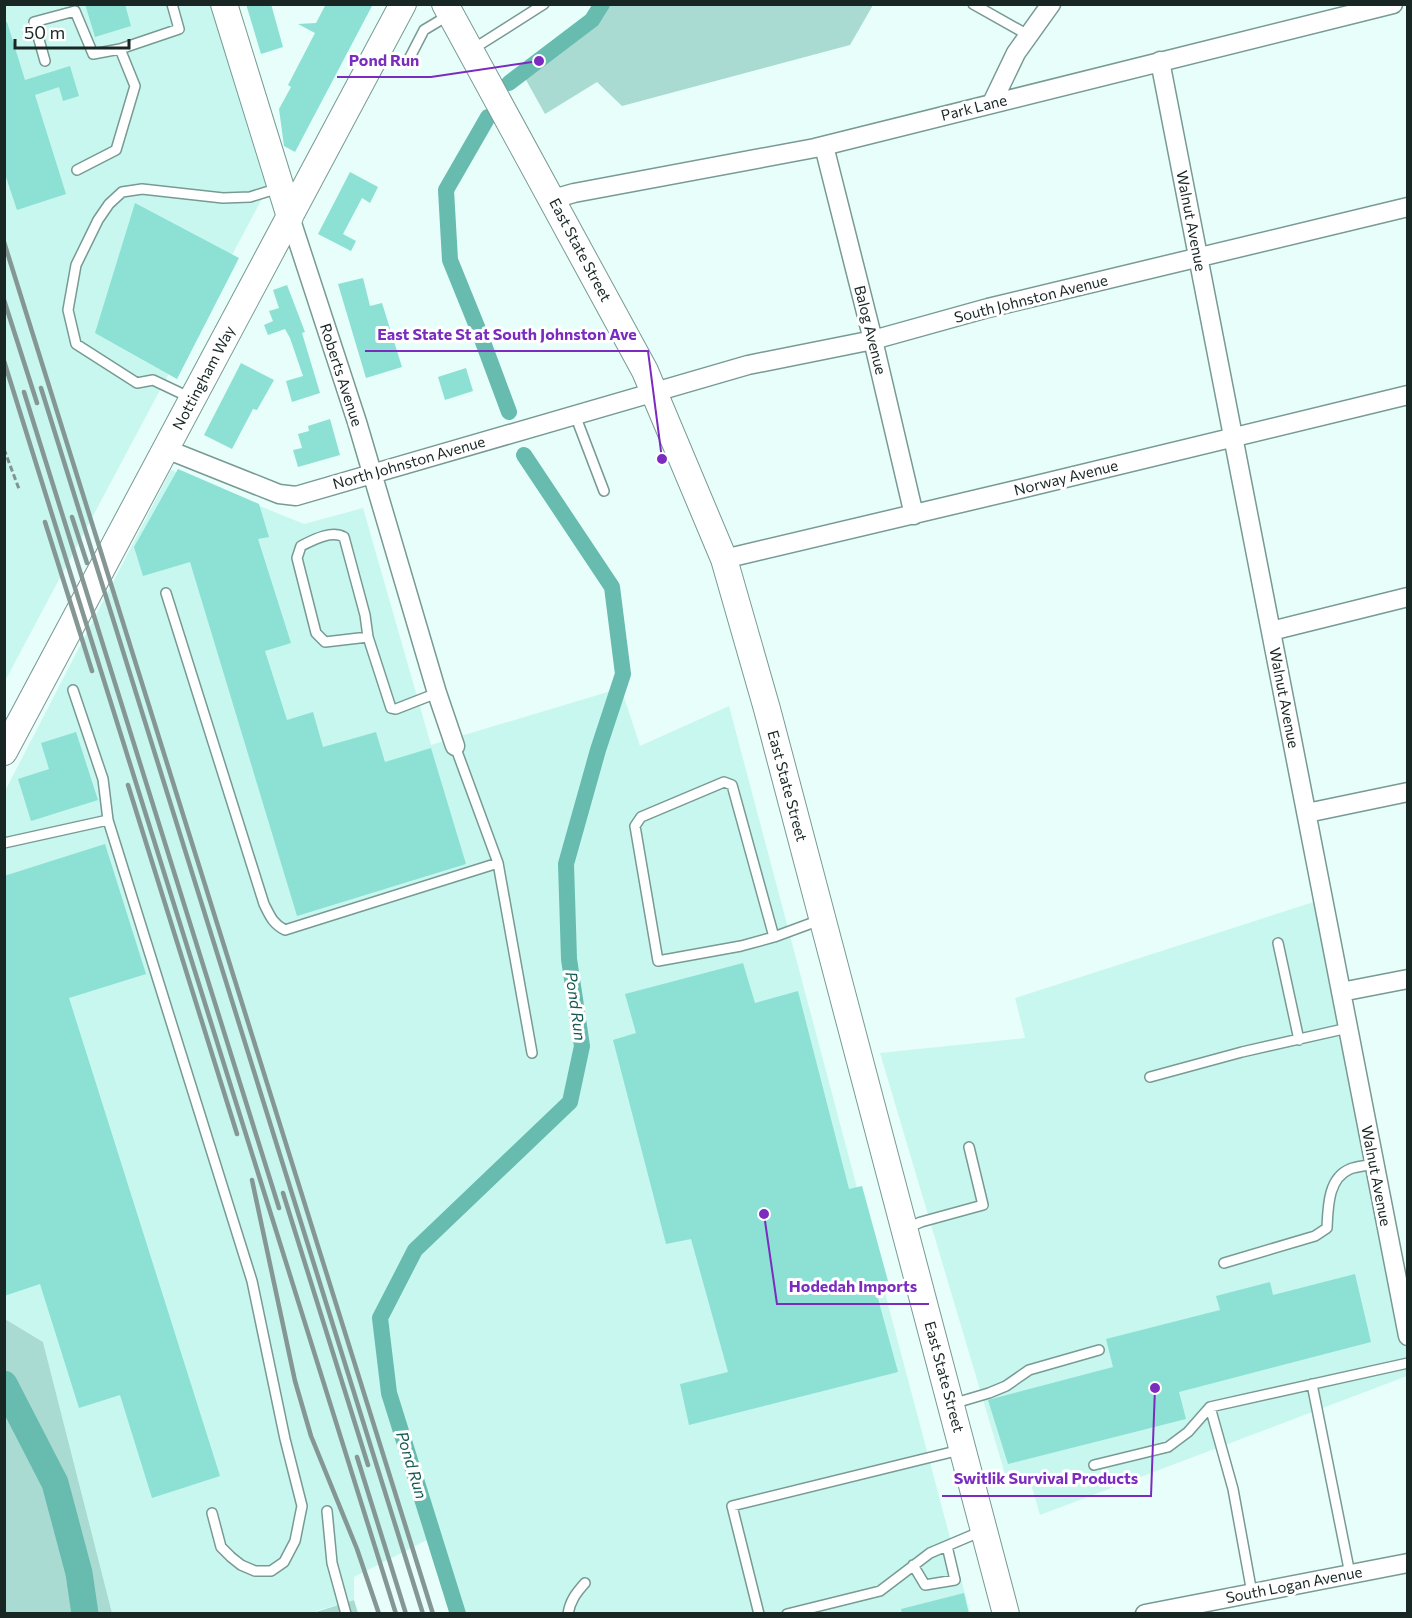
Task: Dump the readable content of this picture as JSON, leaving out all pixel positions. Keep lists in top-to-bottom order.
{
  "streets": {
    "street": [
      "Park Lane",
      "Walnut Avenue",
      "East State Street",
      "South Johnston Avenue",
      "Balog Avenue",
      "Roberts Avenue",
      "Nottingham Way",
      "North Johnston Avenue",
      "Norway Avenue",
      "South Logan Avenue"
    ]
  },
  "crossings": [
    ["Park Lane", "Walnut Avenue"],
    ["Park Lane", "East State Street"],
    ["Park Lane", "Balog Avenue"],
    ["Walnut Avenue", "South Johnston Avenue"],
    ["Walnut Avenue", "Norway Avenue"],
    ["East State Street", "South Johnston Avenue"],
    ["East State Street", "North Johnston Avenue"],
    ["East State Street", "Norway Avenue"],
    ["South Johnston Avenue", "Balog Avenue"],
    ["South Johnston Avenue", "North Johnston Avenue"],
    ["Balog Avenue", "Norway Avenue"],
    ["Roberts Avenue", "Nottingham Way"],
    ["Roberts Avenue", "North Johnston Avenue"],
    ["Nottingham Way", "North Johnston Avenue"]
  ],
  "water": ["Pond Run"],
  "places": [
    "Pond Run",
    "East State St at South Johnston Ave",
    "Hodedah Imports",
    "Switlik Survival Products"
  ],
  "scale_bar": "50 m"
}
